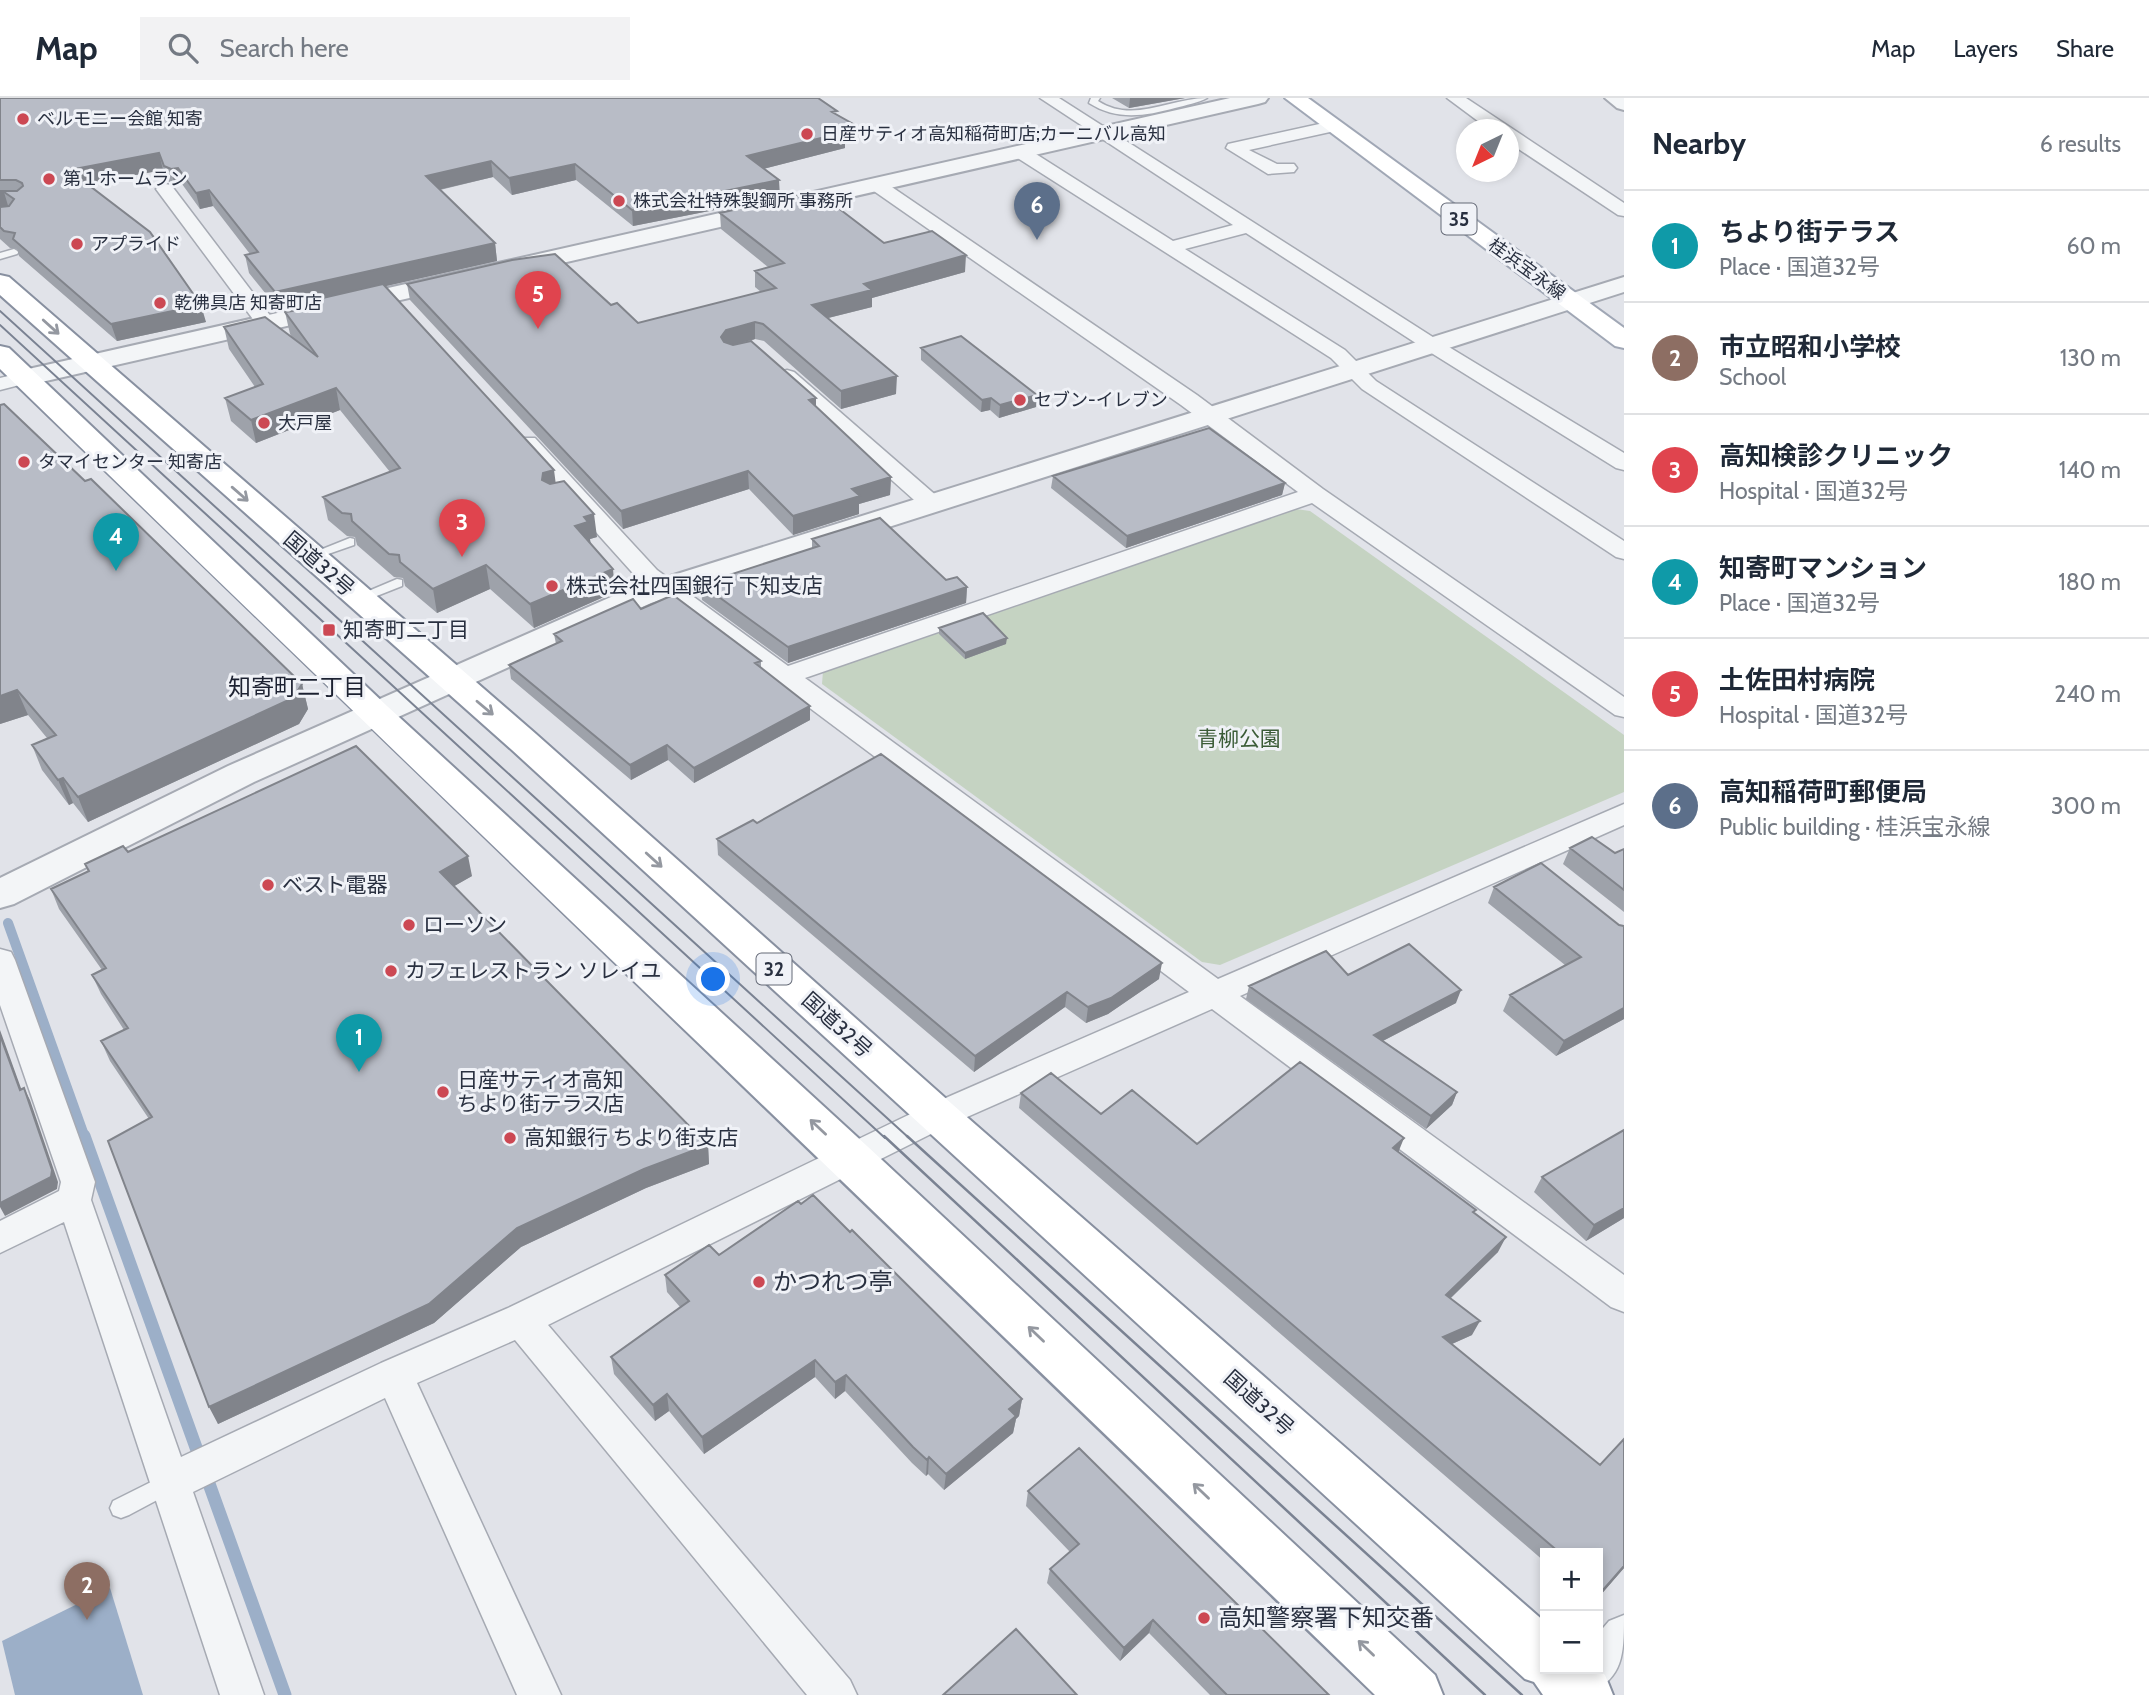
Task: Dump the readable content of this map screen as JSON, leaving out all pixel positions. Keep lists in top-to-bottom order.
{
  "streets": {
    "main road": [
      "35",
      "桂浜宝永線",
      "国道32号",
      "32"
    ]
  },
  "districts": ["知寄町二丁目"],
  "parks": ["青柳公園"],
  "places": {
    "other": [
      "ベルモニー会館 知寄",
      "日産サティオ高知稲荷町店;カーニバル高知",
      "第１ホームラン",
      "株式会社特殊製鋼所 事務所",
      "アプライド",
      "乾佛具店 知寄町店",
      "セブン-イレブン",
      "大戸屋",
      "タマイセンター 知寄店",
      "株式会社四国銀行 下知支店",
      "ベスト電器",
      "ローソン",
      "カフェレストラン ソレイユ",
      "日産サティオ高知 ちより街テラス店",
      "高知銀行 ちより街支店",
      "かつれつ亭",
      "高知警察署下知交番"
    ],
    "transit": ["知寄町二丁目"]
  },
  "north": "bottom left",
  "page": {
    "header": "Map",
    "search": "Search here",
    "nav": ["Map", "Layers", "Share"],
    "heading": ["Nearby", "6 results"],
    "pins": [
      "6",
      "5",
      "3",
      "4",
      "1",
      "2"
    ],
    "list": [
      {
        "mark": "1",
        "name": "ちより街テラス",
        "note": "Place · 国道32号",
        "value": "60 m"
      },
      {
        "mark": "2",
        "name": "市立昭和小学校",
        "note": "School",
        "value": "130 m"
      },
      {
        "mark": "3",
        "name": "高知検診クリニック",
        "note": "Hospital · 国道32号",
        "value": "140 m"
      },
      {
        "mark": "4",
        "name": "知寄町マンション",
        "note": "Place · 国道32号",
        "value": "180 m"
      },
      {
        "mark": "5",
        "name": "土佐田村病院",
        "note": "Hospital · 国道32号",
        "value": "240 m"
      },
      {
        "mark": "6",
        "name": "高知稲荷町郵便局",
        "note": "Public building · 桂浜宝永線",
        "value": "300 m"
      }
    ],
    "map_buttons": ["+", "−"]
  }
}
